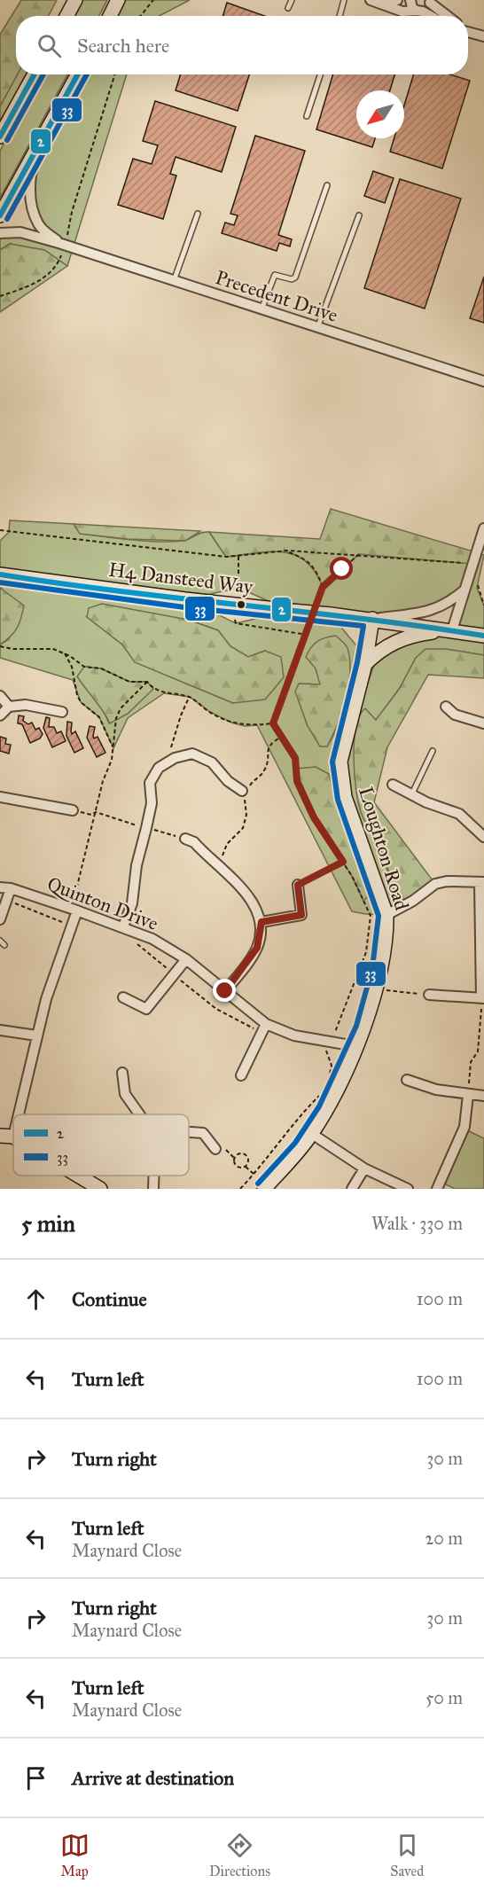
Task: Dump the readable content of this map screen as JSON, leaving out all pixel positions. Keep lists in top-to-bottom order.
{
  "streets": {
    "street": [
      "Precedent Drive",
      "H4 Dansteed Way",
      "Loughton Road",
      "Quinton Drive"
    ]
  },
  "crossings": [
    ["H4 Dansteed Way", "Loughton Road"],
    ["Loughton Road", "Quinton Drive"]
  ],
  "lines": ["transit line 2", "transit line 33"],
  "legend": ["2", "33"],
  "north": "bottom left",
  "page": {
    "search": "Search here",
    "heading": ["5 min", "Walk · 330 m"],
    "list": [
      ["Continue", "100 m"],
      ["Turn left", "100 m"],
      ["Turn right", "30 m"],
      ["Turn left", "Maynard Close", "20 m"],
      ["Turn right", "Maynard Close", "30 m"],
      ["Turn left", "Maynard Close", "50 m"],
      "Arrive at destination"
    ],
    "nav": ["Map", "Directions", "Saved"]
  }
}
